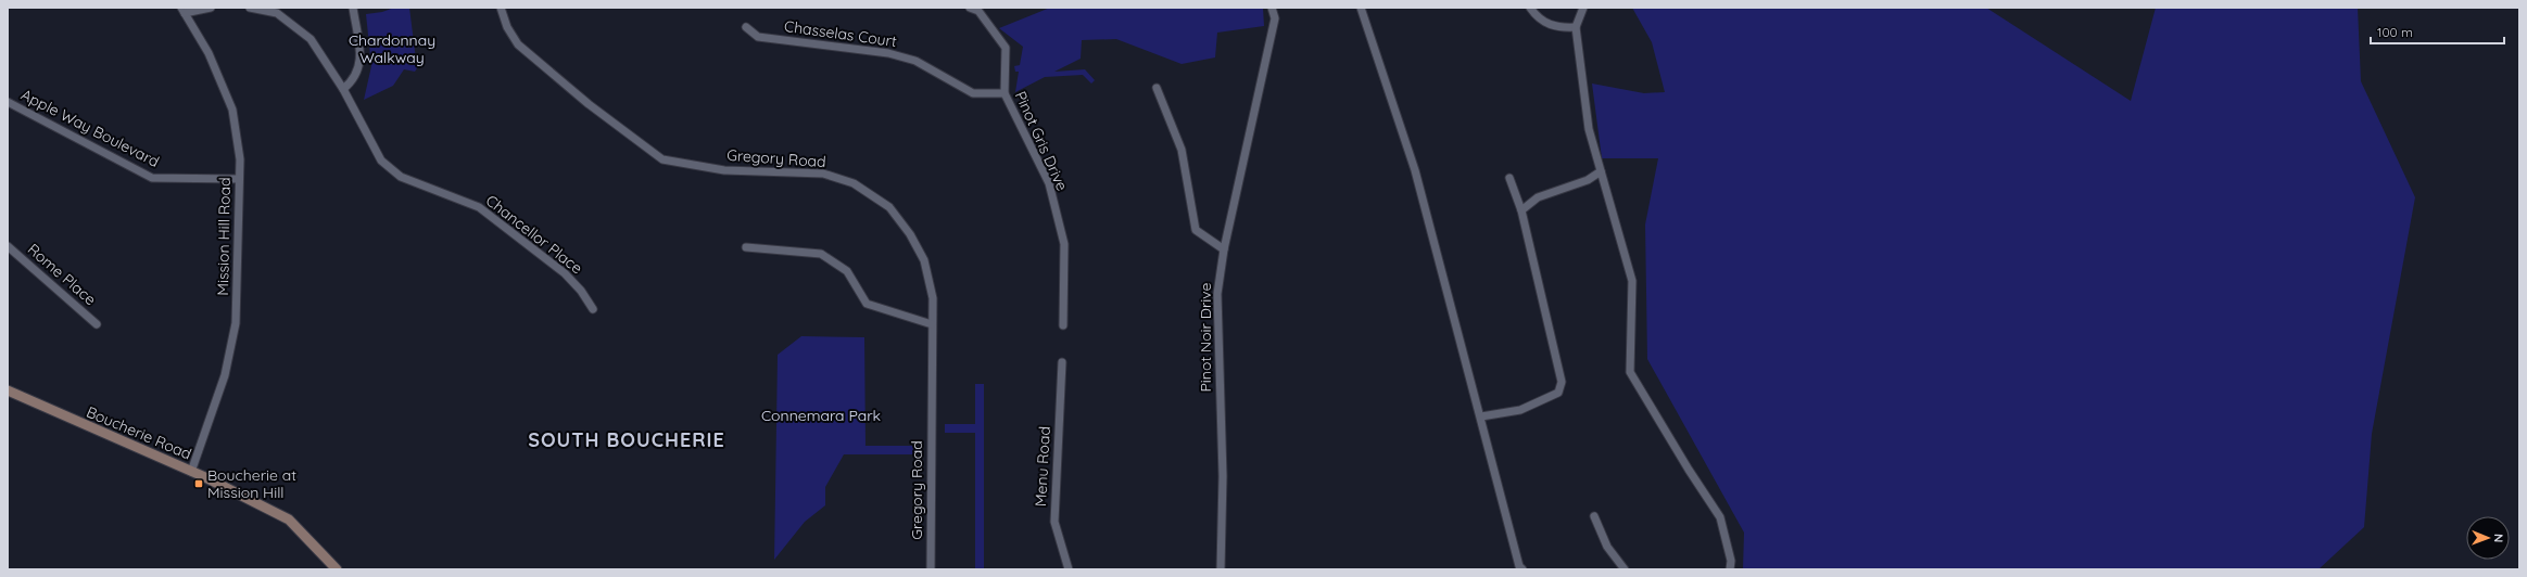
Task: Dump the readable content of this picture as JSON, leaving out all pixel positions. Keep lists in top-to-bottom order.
{
  "streets": {
    "main road": ["Boucherie Road"],
    "street": [
      "Chasselas Court",
      "Apple Way Boulevard",
      "Pinot Gris Drive",
      "Gregory Road",
      "Chancellor Place",
      "Mission Hill Road",
      "Rome Place",
      "Pinot Noir Drive",
      "Menu Road"
    ]
  },
  "crossings": [
    ["Chasselas Court", "Pinot Gris Drive"],
    ["Apple Way Boulevard", "Mission Hill Road"],
    ["Mission Hill Road", "Boucherie Road"]
  ],
  "districts": ["SOUTH BOUCHERIE"],
  "parks": ["Chardonnay Walkway", "Connemara Park"],
  "places": {
    "transit": ["Boucherie at Mission Hill"]
  },
  "scale_bar": "100 m",
  "north": "right"
}
